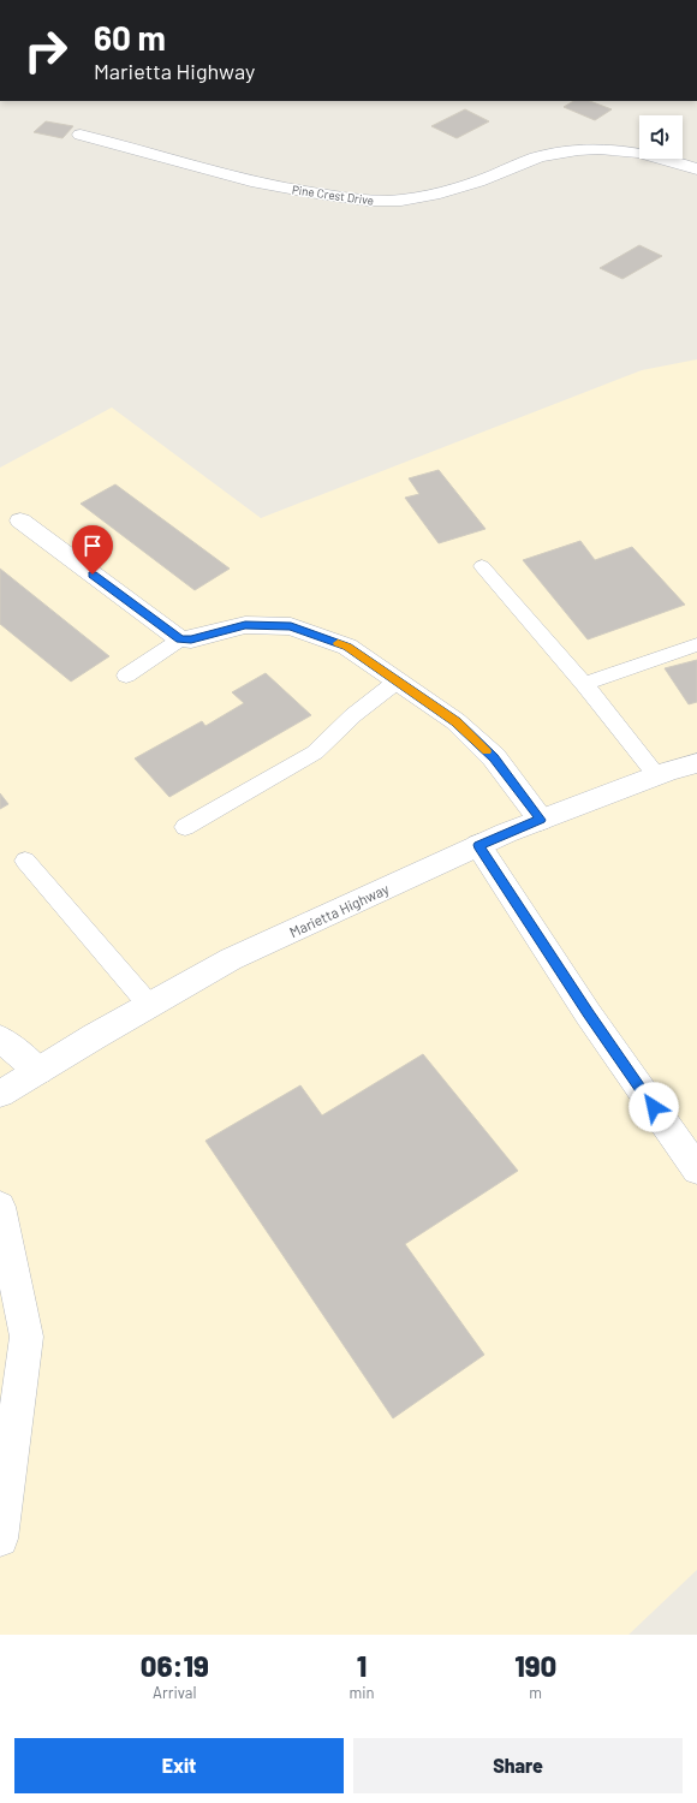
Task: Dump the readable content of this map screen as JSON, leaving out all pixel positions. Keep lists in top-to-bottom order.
{
  "streets": {
    "street": ["Pine Crest Drive", "Marietta Highway"]
  },
  "page": {
    "turn": ["60 m", "Marietta Highway"],
    "eta": [
      "06:19",
      "Arrival",
      "1",
      "min",
      "190",
      "m"
    ],
    "buttons": ["Exit", "Share"]
  }
}
